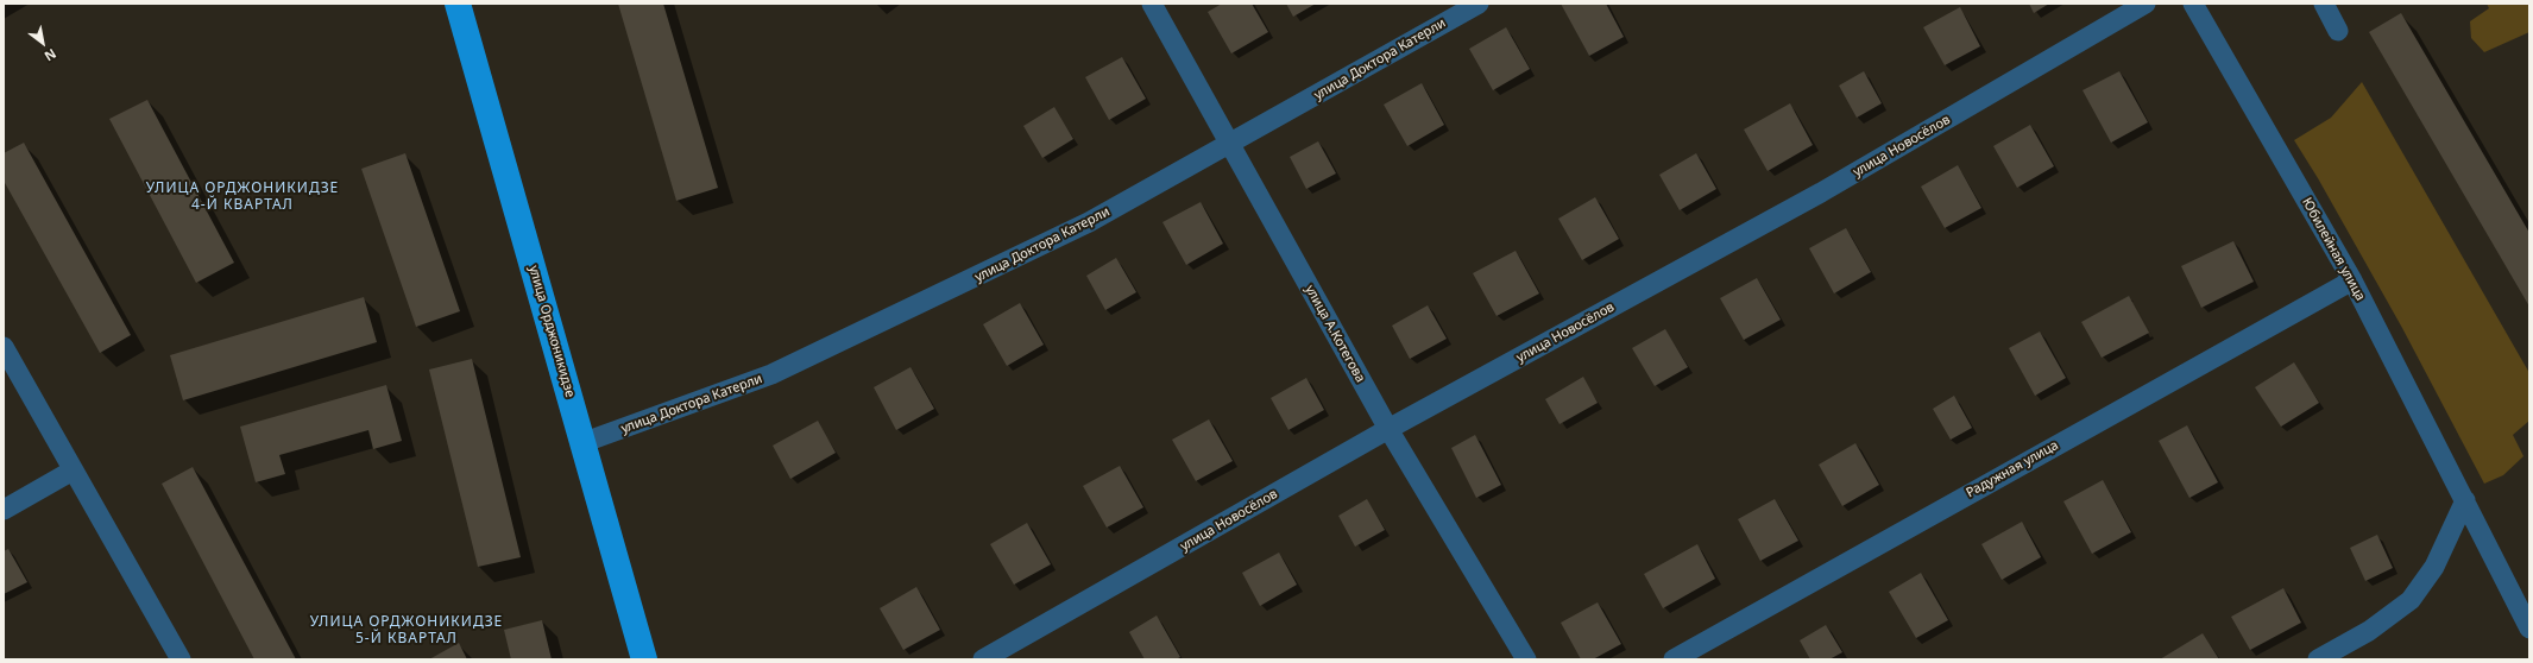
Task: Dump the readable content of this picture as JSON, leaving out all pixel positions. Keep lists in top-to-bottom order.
{
  "streets": {
    "main road": ["улица Орджоникидзе"],
    "street": [
      "улица Доктора Катерли",
      "улица Новосёлов",
      "Юбилейная улица",
      "улица А.Котегова",
      "Радужная улица"
    ]
  },
  "crossings": [
    ["улица Доктора Катерли", "улица Орджоникидзе"],
    ["улица Доктора Катерли", "улица А.Котегова"],
    ["улица Новосёлов", "улица А.Котегова"],
    ["Юбилейная улица", "Радужная улица"]
  ],
  "districts": ["УЛИЦА ОРДЖОНИКИДЗЕ 4-Й КВАРТАЛ", "УЛИЦА ОРДЖОНИКИДЗЕ 5-Й КВАРТАЛ"],
  "north": "bottom right"
}
